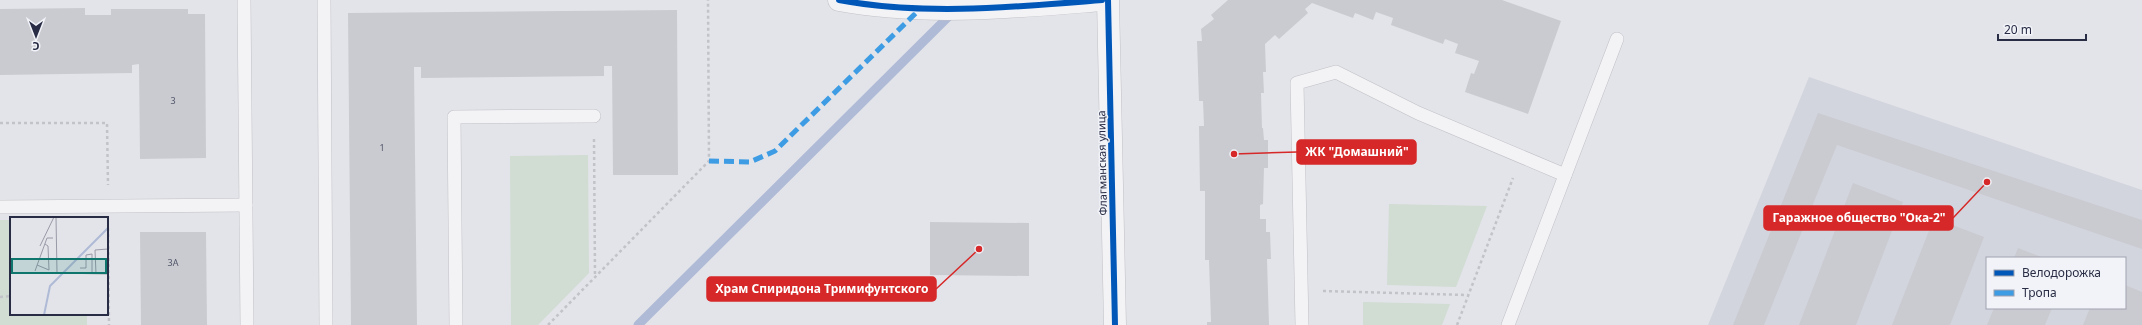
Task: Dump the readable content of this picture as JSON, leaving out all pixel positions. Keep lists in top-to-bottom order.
{
  "streets": {
    "street": ["Флагманская улица"]
  },
  "places": ["ЖК \"Домашний\"", "Гаражное общество \"Ока-2\"", "Храм Спиридона Тримифунтского"],
  "house_numbers": ["3", "1", "3А"],
  "legend": ["Велодорожка", "Тропа"],
  "scale_bar": "20 m",
  "north": "bottom"
}
